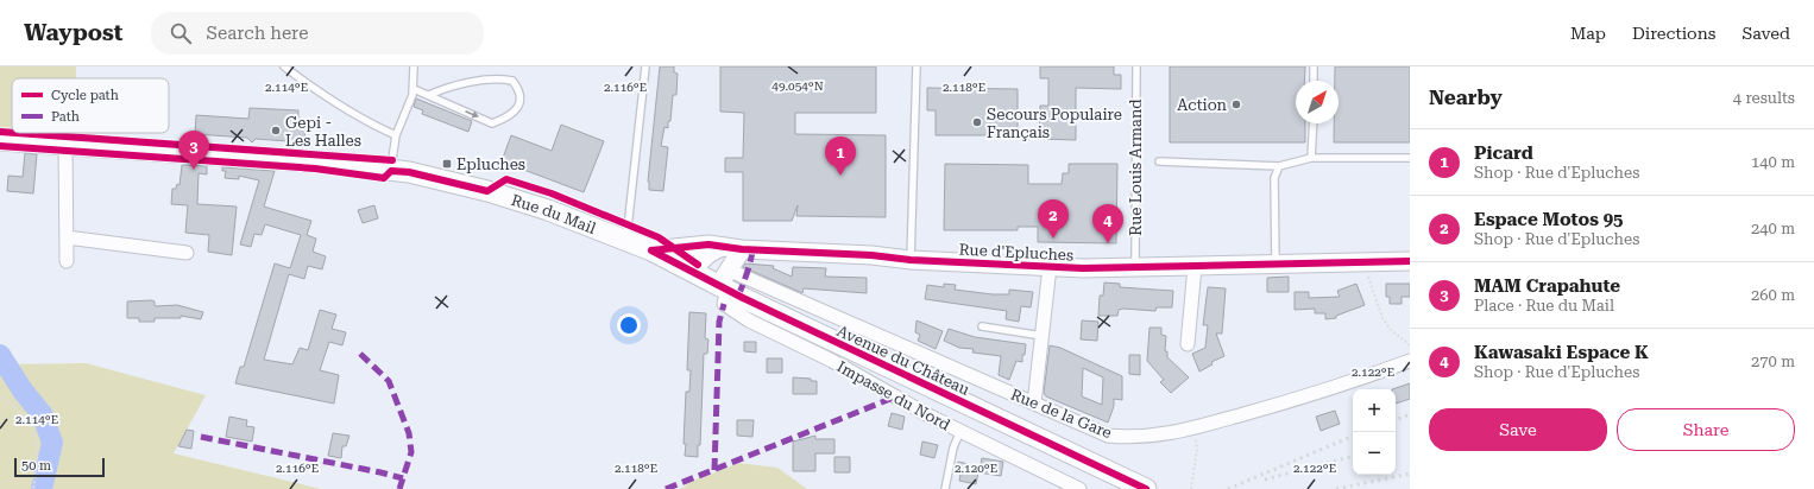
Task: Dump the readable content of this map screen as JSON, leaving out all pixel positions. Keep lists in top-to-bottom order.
{
  "streets": {
    "main road": ["Rue du Mail", "Avenue du Château"],
    "street": ["Rue d'Epluches", "Impasse du Nord", "Rue de la Gare"],
    "lane": ["Rue Louis Armand"]
  },
  "crossings": [
    ["Rue Louis Armand", "Rue d'Epluches"],
    ["Rue du Mail", "Rue d'Epluches"],
    ["Rue du Mail", "Avenue du Château"],
    ["Rue d'Epluches", "Avenue du Château"],
    ["Avenue du Château", "Impasse du Nord"],
    ["Avenue du Château", "Rue de la Gare"],
    ["Impasse du Nord", "Rue de la Gare"]
  ],
  "places": {
    "other": ["Action", "Secours Populaire Français", "Gepi - Les Halles"],
    "transit": ["Epluches"]
  },
  "legend": ["Cycle path", "Path"],
  "scale_bar": "50 m",
  "north": "top right",
  "page": {
    "header": "Waypost",
    "search": "Search here",
    "nav": ["Map", "Directions", "Saved"],
    "heading": ["Nearby", "4 results"],
    "list": [
      {
        "mark": "1",
        "name": "Picard",
        "note": "Shop · Rue d'Epluches",
        "value": "140 m"
      },
      {
        "mark": "2",
        "name": "Espace Motos 95",
        "note": "Shop · Rue d'Epluches",
        "value": "240 m"
      },
      {
        "mark": "3",
        "name": "MAM Crapahute",
        "note": "Place · Rue du Mail",
        "value": "260 m"
      },
      {
        "mark": "4",
        "name": "Kawasaki Espace K",
        "note": "Shop · Rue d'Epluches",
        "value": "270 m"
      }
    ],
    "pins": [
      "3",
      "1",
      "2",
      "4"
    ],
    "map_buttons": ["+", "−"],
    "buttons": ["Save", "Share"],
    "scale": "50 m"
  },
  "coordinates": [
    "49.054°N",
    "2.114°E",
    "2.116°E",
    "2.118°E",
    "2.122°E",
    "2.120°E"
  ]
}
